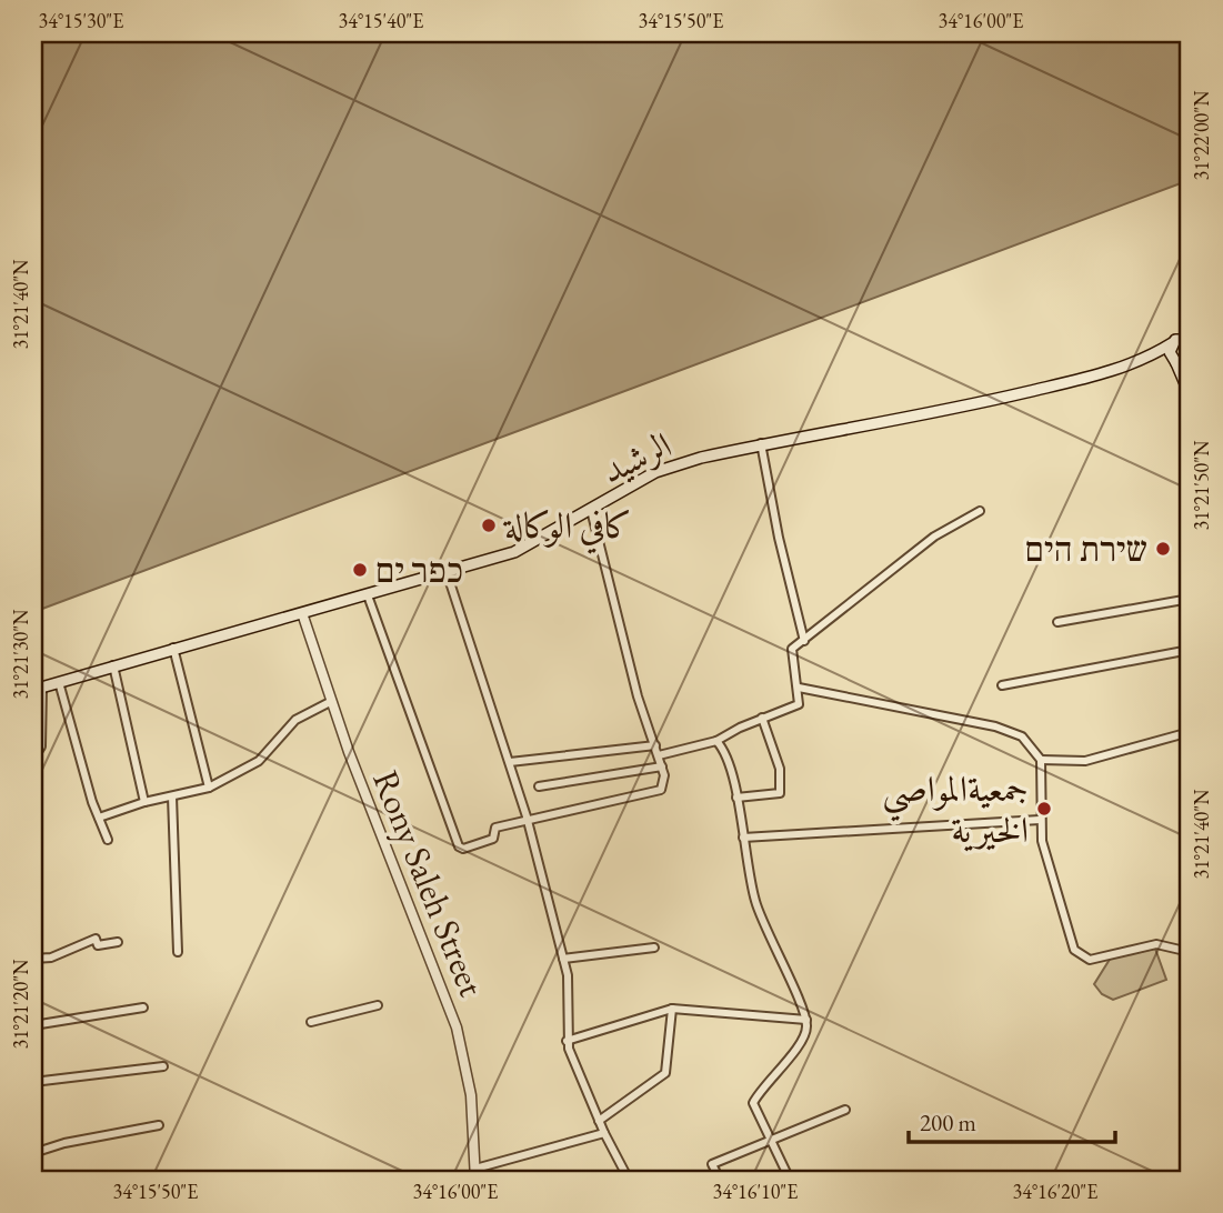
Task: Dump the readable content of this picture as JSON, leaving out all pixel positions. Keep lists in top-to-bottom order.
{
  "streets": {
    "main road": ["الرشيد"],
    "street": ["Rony Saleh Street"]
  },
  "crossings": [
    ["الرشيد", "Rony Saleh Street"]
  ],
  "places": [
    "كافي الوكالة",
    "שירת הים",
    "כפר ים",
    "جمعيةالمواصي الخيرية"
  ],
  "scale_bar": "200 m",
  "coordinates": [
    "34°15'30\"E",
    "34°15'40\"E",
    "34°15'50\"E",
    "34°16'00\"E",
    "31°22'00\"N",
    "31°21'40\"N",
    "31°21'50\"N",
    "31°21'30\"N",
    "31°21'20\"N",
    "34°16'10\"E",
    "34°16'20\"E"
  ]
}
